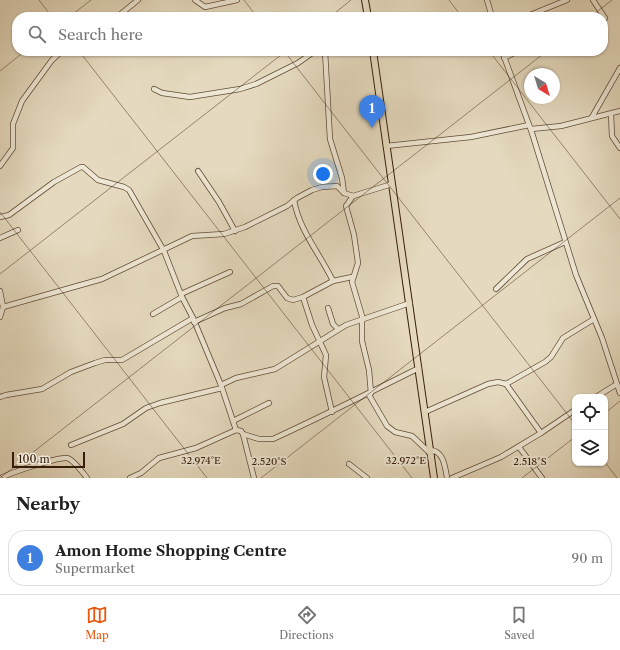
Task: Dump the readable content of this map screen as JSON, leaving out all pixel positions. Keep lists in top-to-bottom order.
{
  "scale_bar": "100 m",
  "north": "bottom right",
  "page": {
    "search": "Search here",
    "pins": "1",
    "scale": "100 m",
    "heading": "Nearby",
    "list": [
      {
        "mark": "1",
        "name": "Amon Home Shopping Centre",
        "note": "Supermarket",
        "value": "90 m"
      }
    ],
    "nav": ["Map", "Directions", "Saved"]
  },
  "coordinates": [
    "32.974°E",
    "32.972°E",
    "2.520°S",
    "2.518°S"
  ]
}
